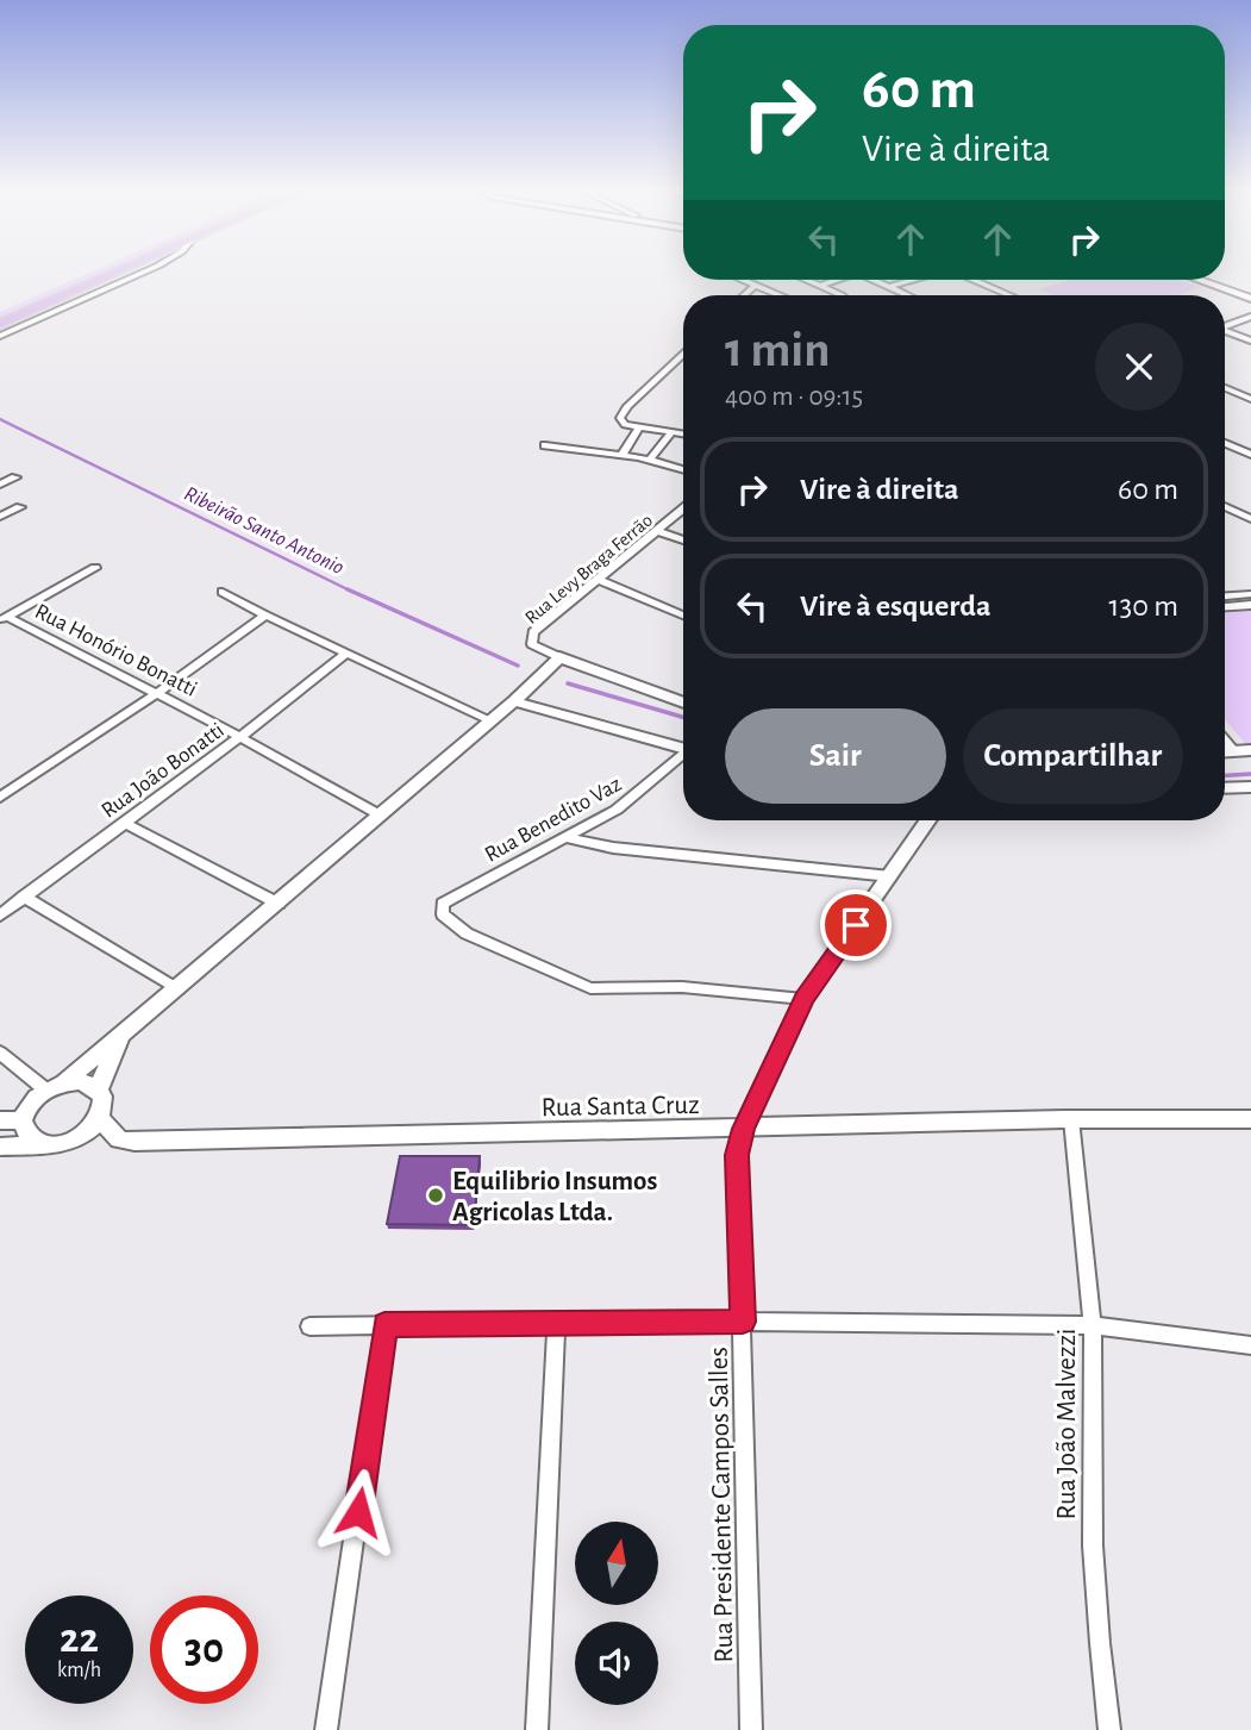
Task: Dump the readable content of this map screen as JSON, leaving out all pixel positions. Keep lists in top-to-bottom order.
{
  "streets": {
    "street": [
      "Rua Levy Braga Ferrão",
      "Rua Honório Bonatti",
      "Rua João Bonatti",
      "Rua Benedito Vaz",
      "Rua Santa Cruz",
      "Rua João Malvezzi",
      "Rua Presidente Campos Salles"
    ]
  },
  "crossings": [
    ["Rua Honório Bonatti", "Rua João Bonatti"],
    ["Rua Santa Cruz", "Rua João Malvezzi"],
    ["Rua Santa Cruz", "Rua Presidente Campos Salles"]
  ],
  "water": ["Ribeirão Santo Antonio"],
  "places": ["Equilibrio Insumos Agricolas Ltda."],
  "north": "top",
  "page": {
    "turn": ["60 m", "Vire à direita"],
    "heading": ["1 min", "400 m · 09:15"],
    "list": [
      {
        "name": "Vire à direita",
        "value": "60 m"
      },
      {
        "name": "Vire à esquerda",
        "value": "130 m"
      }
    ],
    "buttons": ["Sair", "Compartilhar"],
    "speed": "22 km/h",
    "limit": "30"
  }
}
